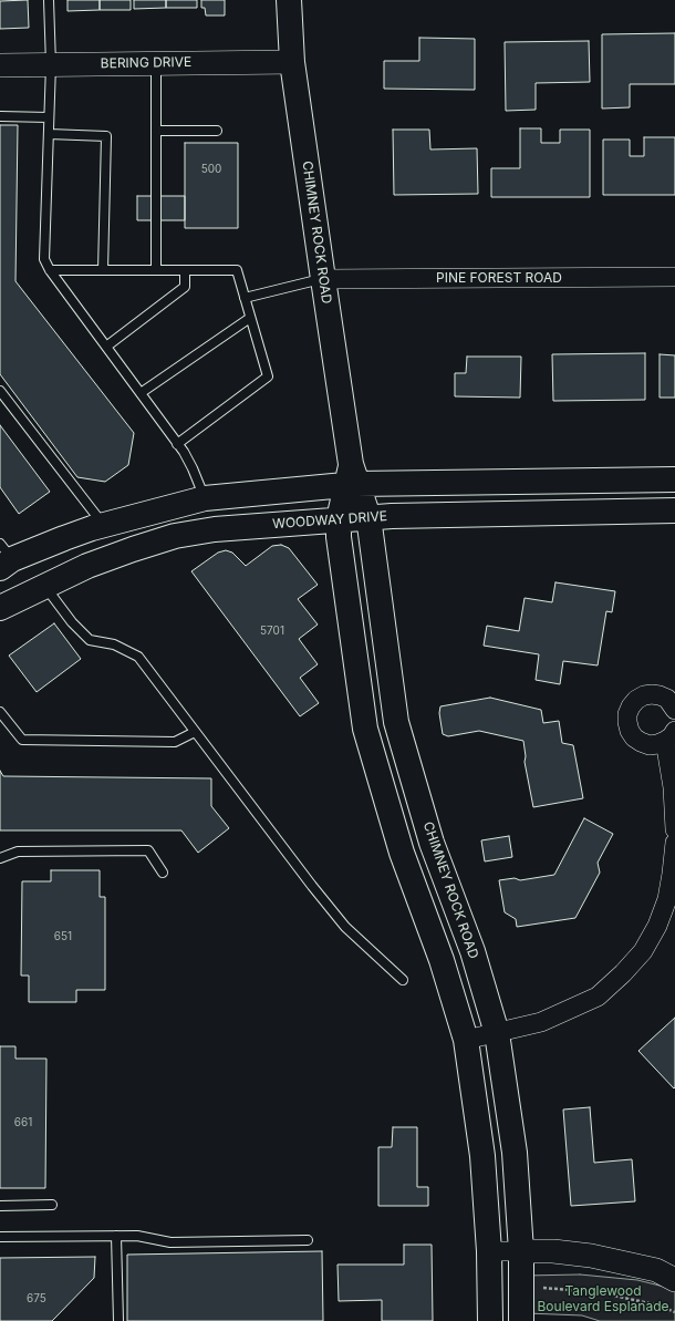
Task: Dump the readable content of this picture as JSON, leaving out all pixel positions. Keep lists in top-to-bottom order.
{
  "streets": {
    "main road": ["CHIMNEY ROCK ROAD", "WOODWAY DRIVE"],
    "street": ["BERING DRIVE", "PINE FOREST ROAD"]
  },
  "crossings": [
    ["BERING DRIVE", "CHIMNEY ROCK ROAD"],
    ["CHIMNEY ROCK ROAD", "PINE FOREST ROAD"],
    ["CHIMNEY ROCK ROAD", "WOODWAY DRIVE"]
  ],
  "parks": ["Tanglewood Boulevard Esplanade"],
  "house_numbers": [
    "500",
    "5701",
    "651",
    "661",
    "675"
  ]
}
